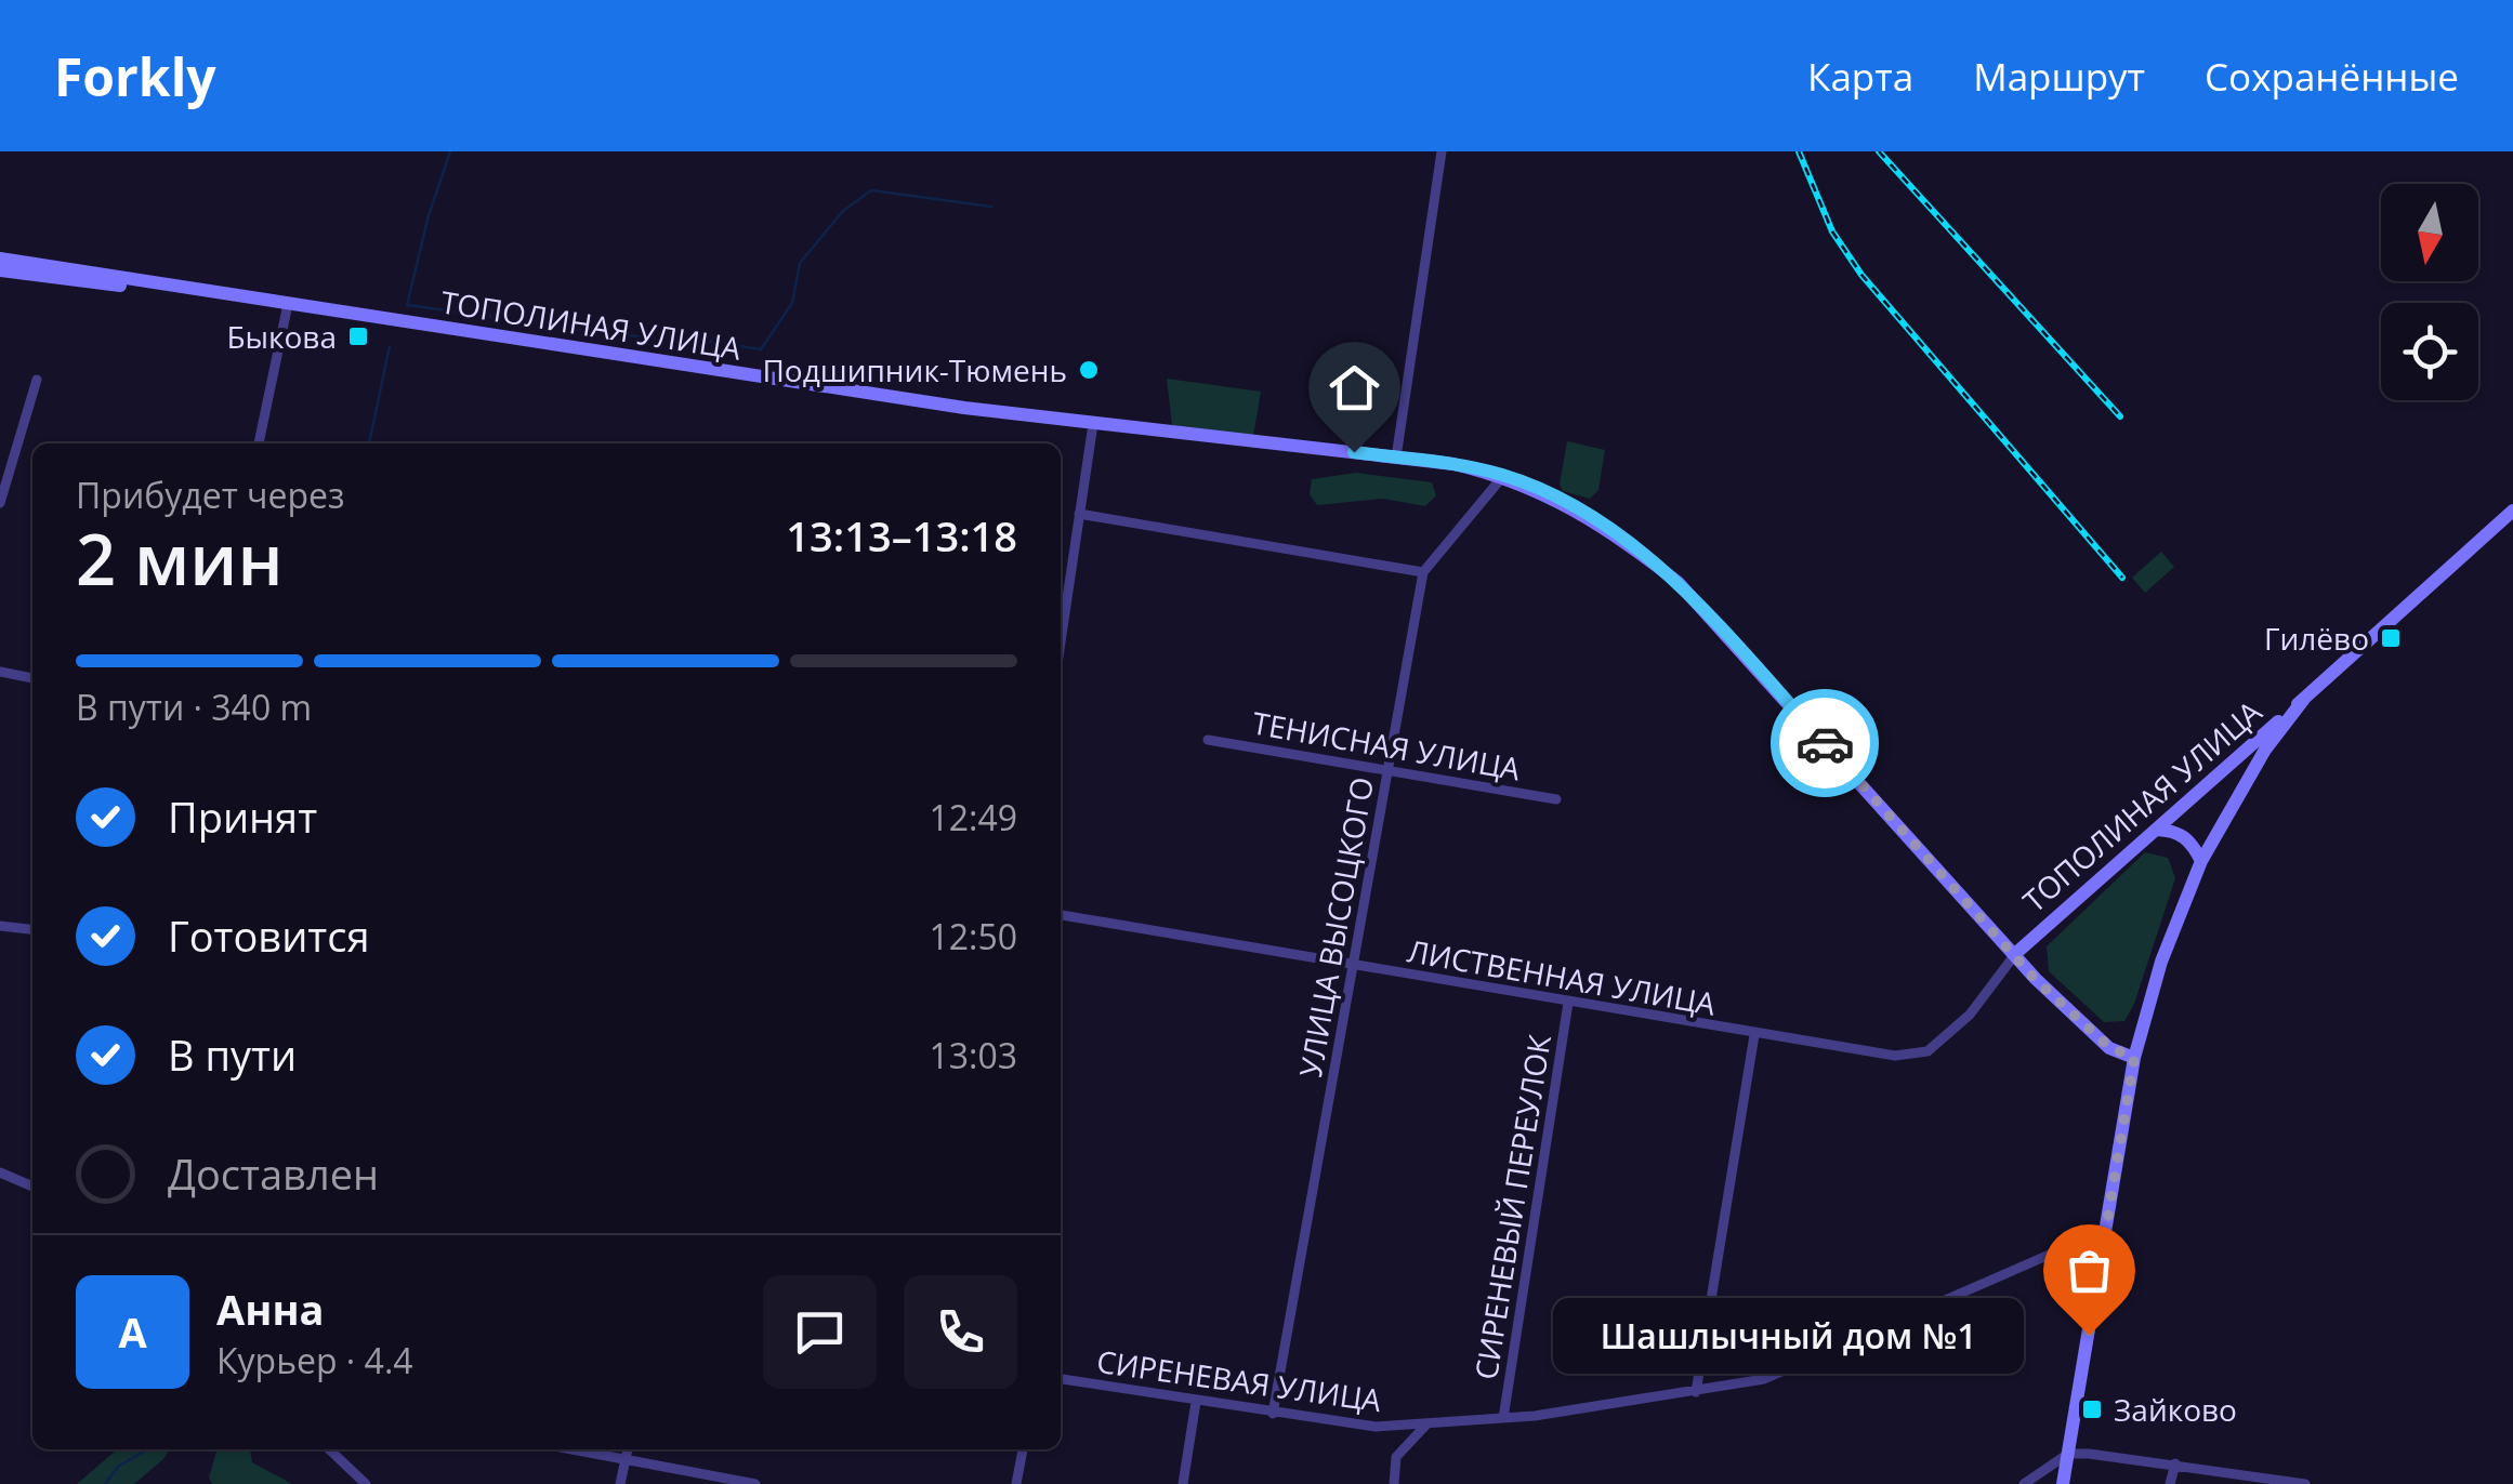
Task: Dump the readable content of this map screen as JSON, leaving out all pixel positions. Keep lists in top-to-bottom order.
{
  "streets": {
    "main road": ["ТОПОЛИНАЯ УЛИЦА"],
    "street": [
      "ТЕНИСНАЯ УЛИЦА",
      "УЛИЦА ВЫСОЦКОГО",
      "ЛИСТВЕННАЯ УЛИЦА",
      "СИРЕНЕВЫЙ ПЕРЕУЛОК",
      "СИРЕНЕВАЯ УЛИЦА"
    ]
  },
  "crossings": [
    ["ТОПОЛИНАЯ УЛИЦА", "УЛИЦА ВЫСОЦКОГО"],
    ["ТОПОЛИНАЯ УЛИЦА", "ЛИСТВЕННАЯ УЛИЦА"],
    ["ТЕНИСНАЯ УЛИЦА", "УЛИЦА ВЫСОЦКОГО"],
    ["УЛИЦА ВЫСОЦКОГО", "ЛИСТВЕННАЯ УЛИЦА"],
    ["УЛИЦА ВЫСОЦКОГО", "СИРЕНЕВАЯ УЛИЦА"],
    ["ЛИСТВЕННАЯ УЛИЦА", "СИРЕНЕВЫЙ ПЕРЕУЛОК"],
    ["СИРЕНЕВЫЙ ПЕРЕУЛОК", "СИРЕНЕВАЯ УЛИЦА"]
  ],
  "places": {
    "transit": ["Быкова", "Гилёво", "Зайково"],
    "other": ["Подшипник-Тюмень", "Шашлычный дом №1"]
  },
  "north": "bottom",
  "page": {
    "header": "Forkly",
    "nav": ["Карта", "Маршрут", "Сохранённые"],
    "heading": ["2 мин", "Прибудет через", "13:13–13:18"],
    "panel": ["Анна", "Курьер · 4.4"],
    "bar": "В пути · 340 m",
    "list": [
      ["Принят", "12:49"],
      ["Готовится", "12:50"],
      ["В пути", "13:03"],
      "Доставлен"
    ],
    "round": "А",
    "bubble": "Шашлычный дом №1"
  }
}
